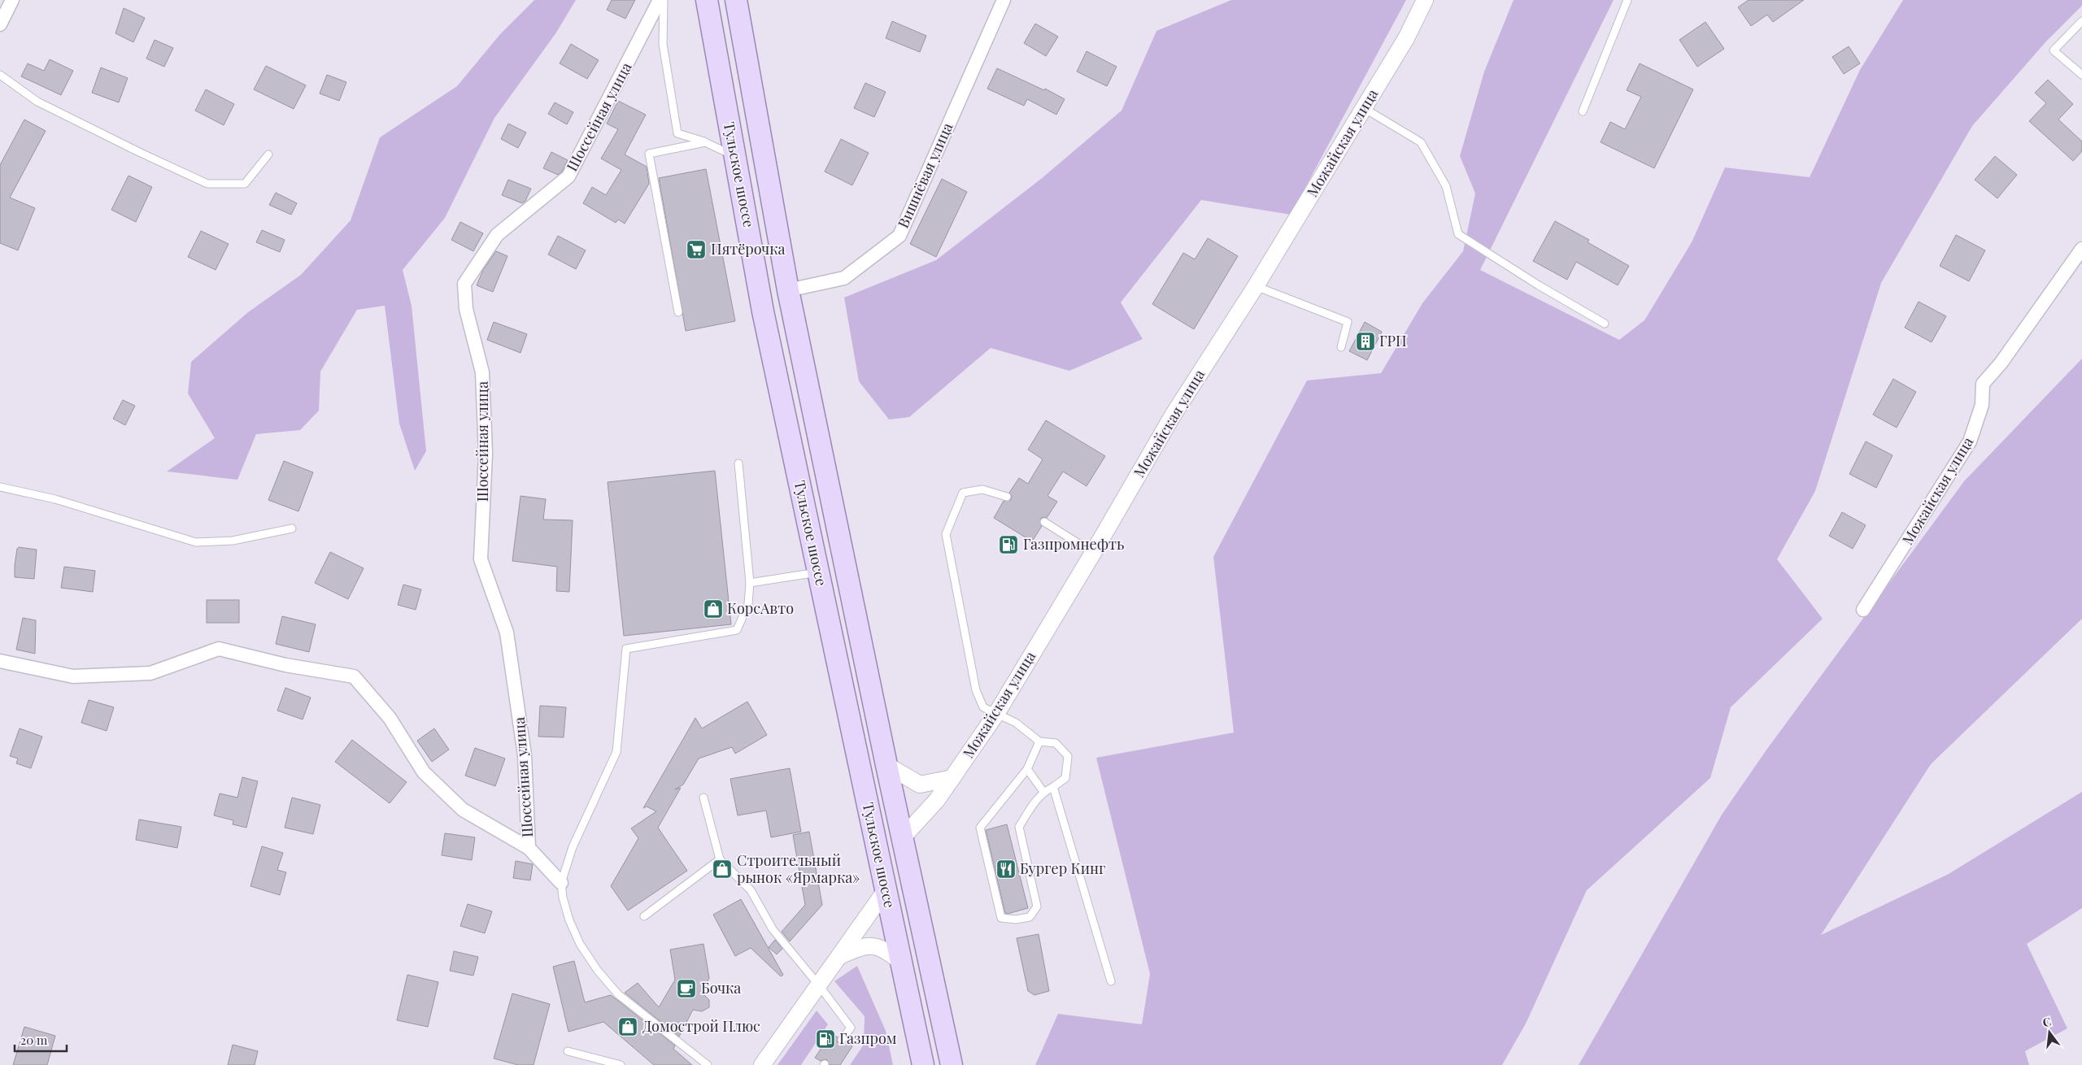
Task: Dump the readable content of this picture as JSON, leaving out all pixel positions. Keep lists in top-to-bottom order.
{
  "streets": {
    "main road": ["Тульское шоссе"],
    "street": ["Шоссейная улица", "Можайская улица", "Вишнёвая улица"]
  },
  "crossings": [
    ["Можайская улица", "Тульское шоссе"],
    ["Тульское шоссе", "Вишнёвая улица"]
  ],
  "places": {
    "supermarket": ["Пятёрочка"],
    "building": ["ГРП"],
    "fuel station": ["Газпромнефть", "Газпром"],
    "shop": ["КорсАвто", "Строительный рынок «Ярмарка»", "Домострой Плюс"],
    "restaurant": ["Бургер Кинг"],
    "cafe": ["Бочка"]
  },
  "scale_bar": "20 m",
  "north": "top"
}
